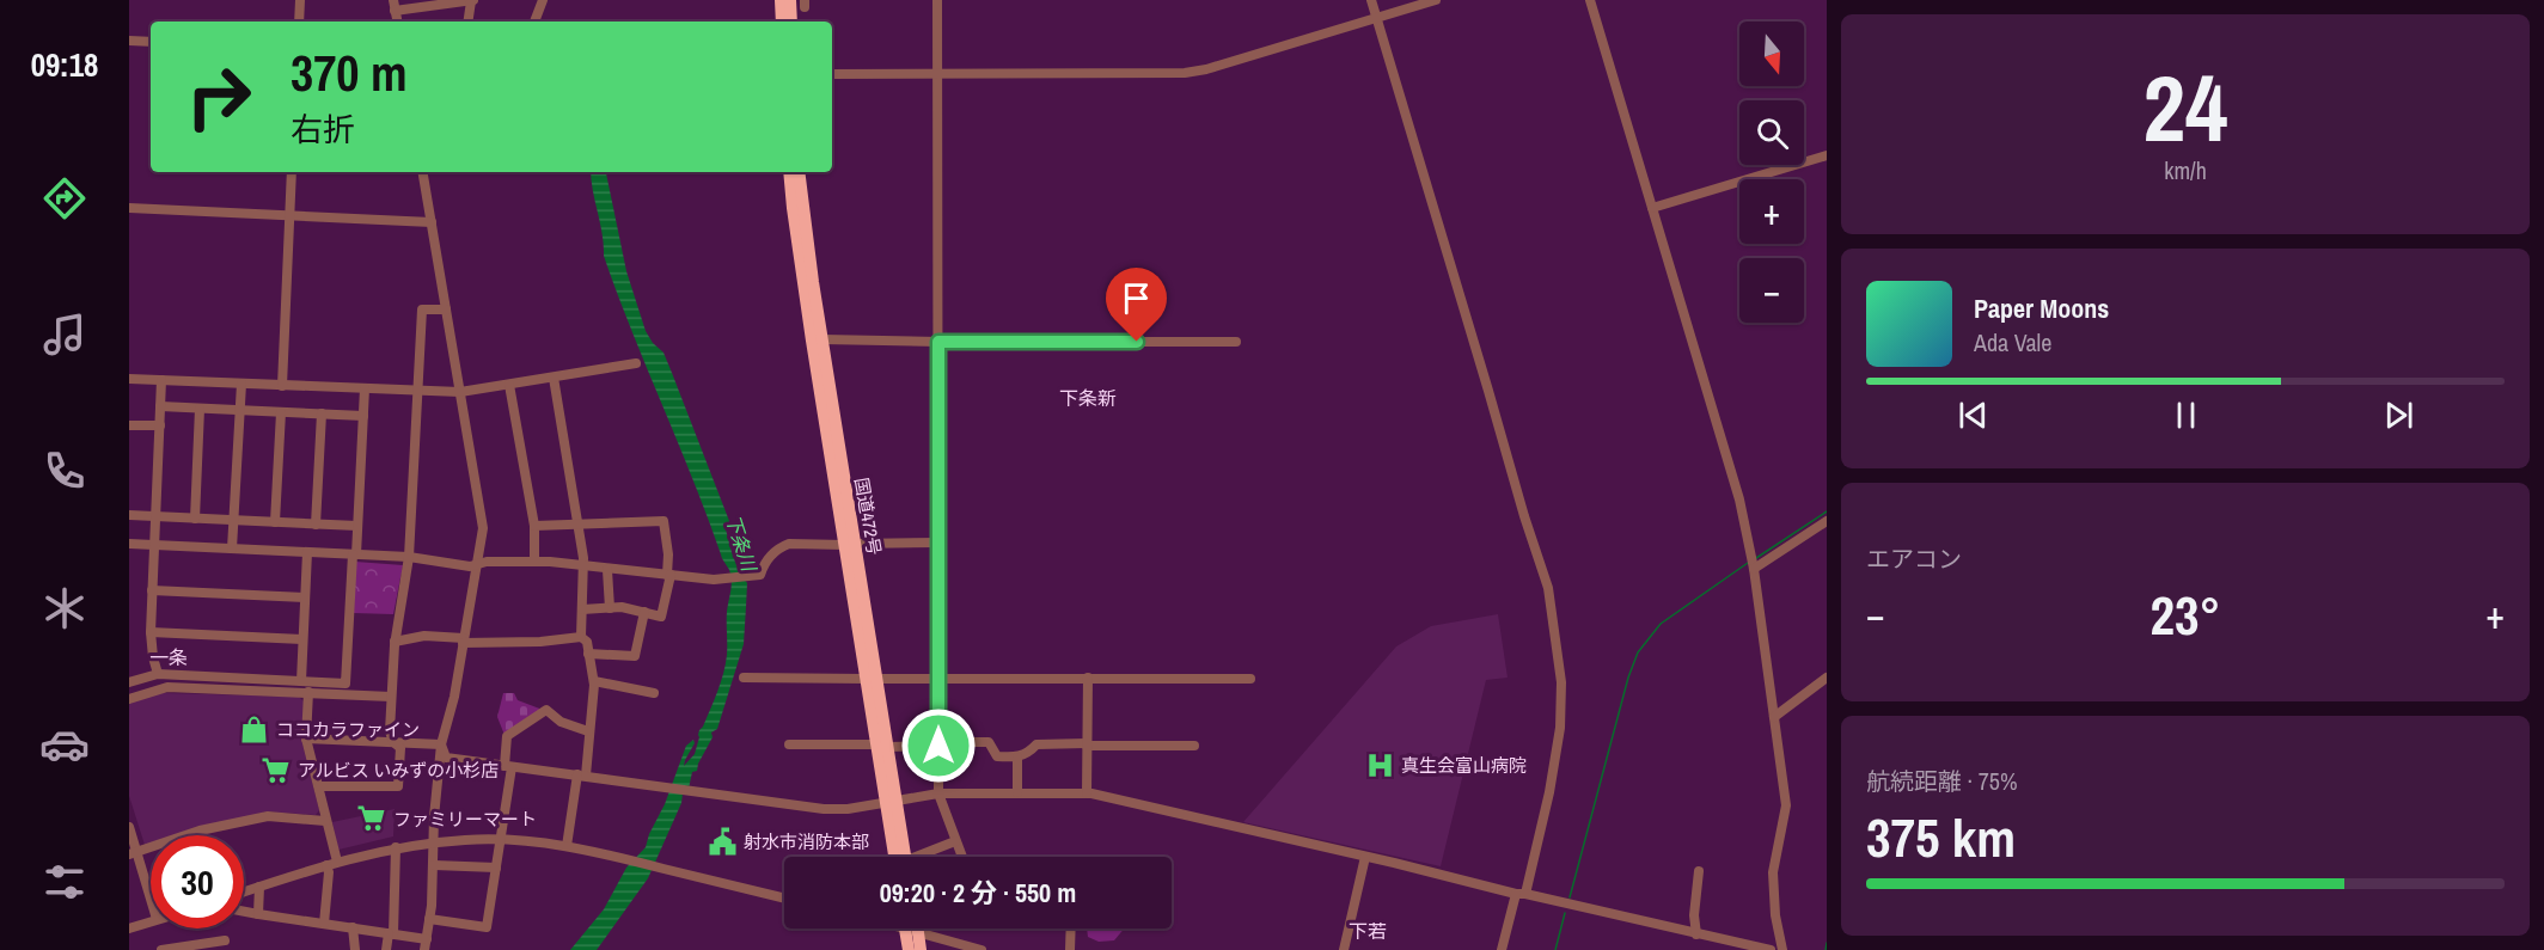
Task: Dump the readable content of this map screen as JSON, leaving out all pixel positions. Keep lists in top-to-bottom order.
{
  "streets": {
    "highway": ["国道472号"]
  },
  "districts": ["下条新", "一条", "下若"],
  "water": ["下条川"],
  "places": {
    "shop": ["ココカラファイン"],
    "hospital": ["真生会富山病院"],
    "supermarket": ["アルビス いみずの小杉店", "ファミリーマート"],
    "public building": ["射水市消防本部"]
  },
  "north": "bottom",
  "page": {
    "tabs": "09:18",
    "tile": [
      ["24", "km/h"],
      "エアコン",
      ["航続距離 · 75%", "375 km"]
    ],
    "map_buttons": ["+", "−"],
    "turn": ["370 m", "右折"],
    "song": ["Paper Moons", "Ada Vale"],
    "heat": ["−", "23°", "+"],
    "limit": "30",
    "trip": "09:20 · 2 分 · 550 m"
  }
}
